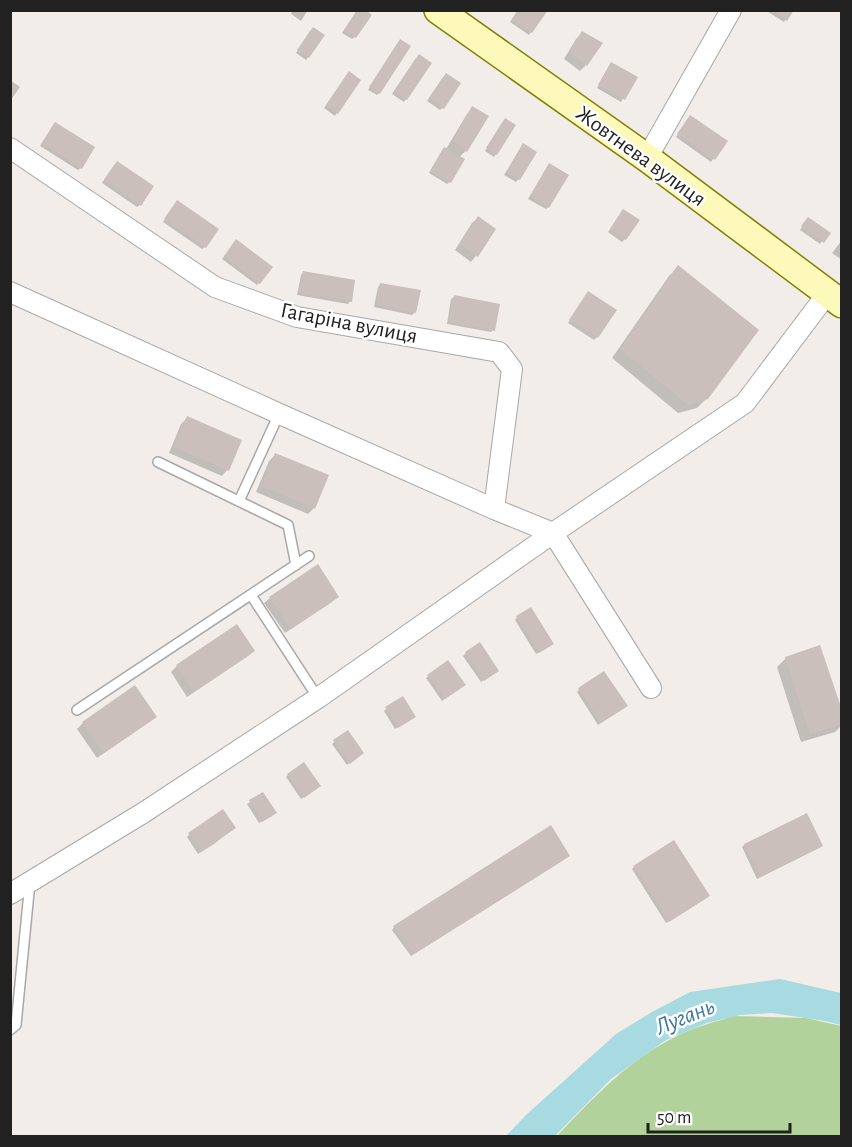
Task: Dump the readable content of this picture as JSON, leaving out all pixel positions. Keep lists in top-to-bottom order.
{
  "streets": {
    "street": ["Жовтнева вулиця", "Гагаріна вулиця"]
  },
  "water": ["Лугань"],
  "scale_bar": "50 m"
}
